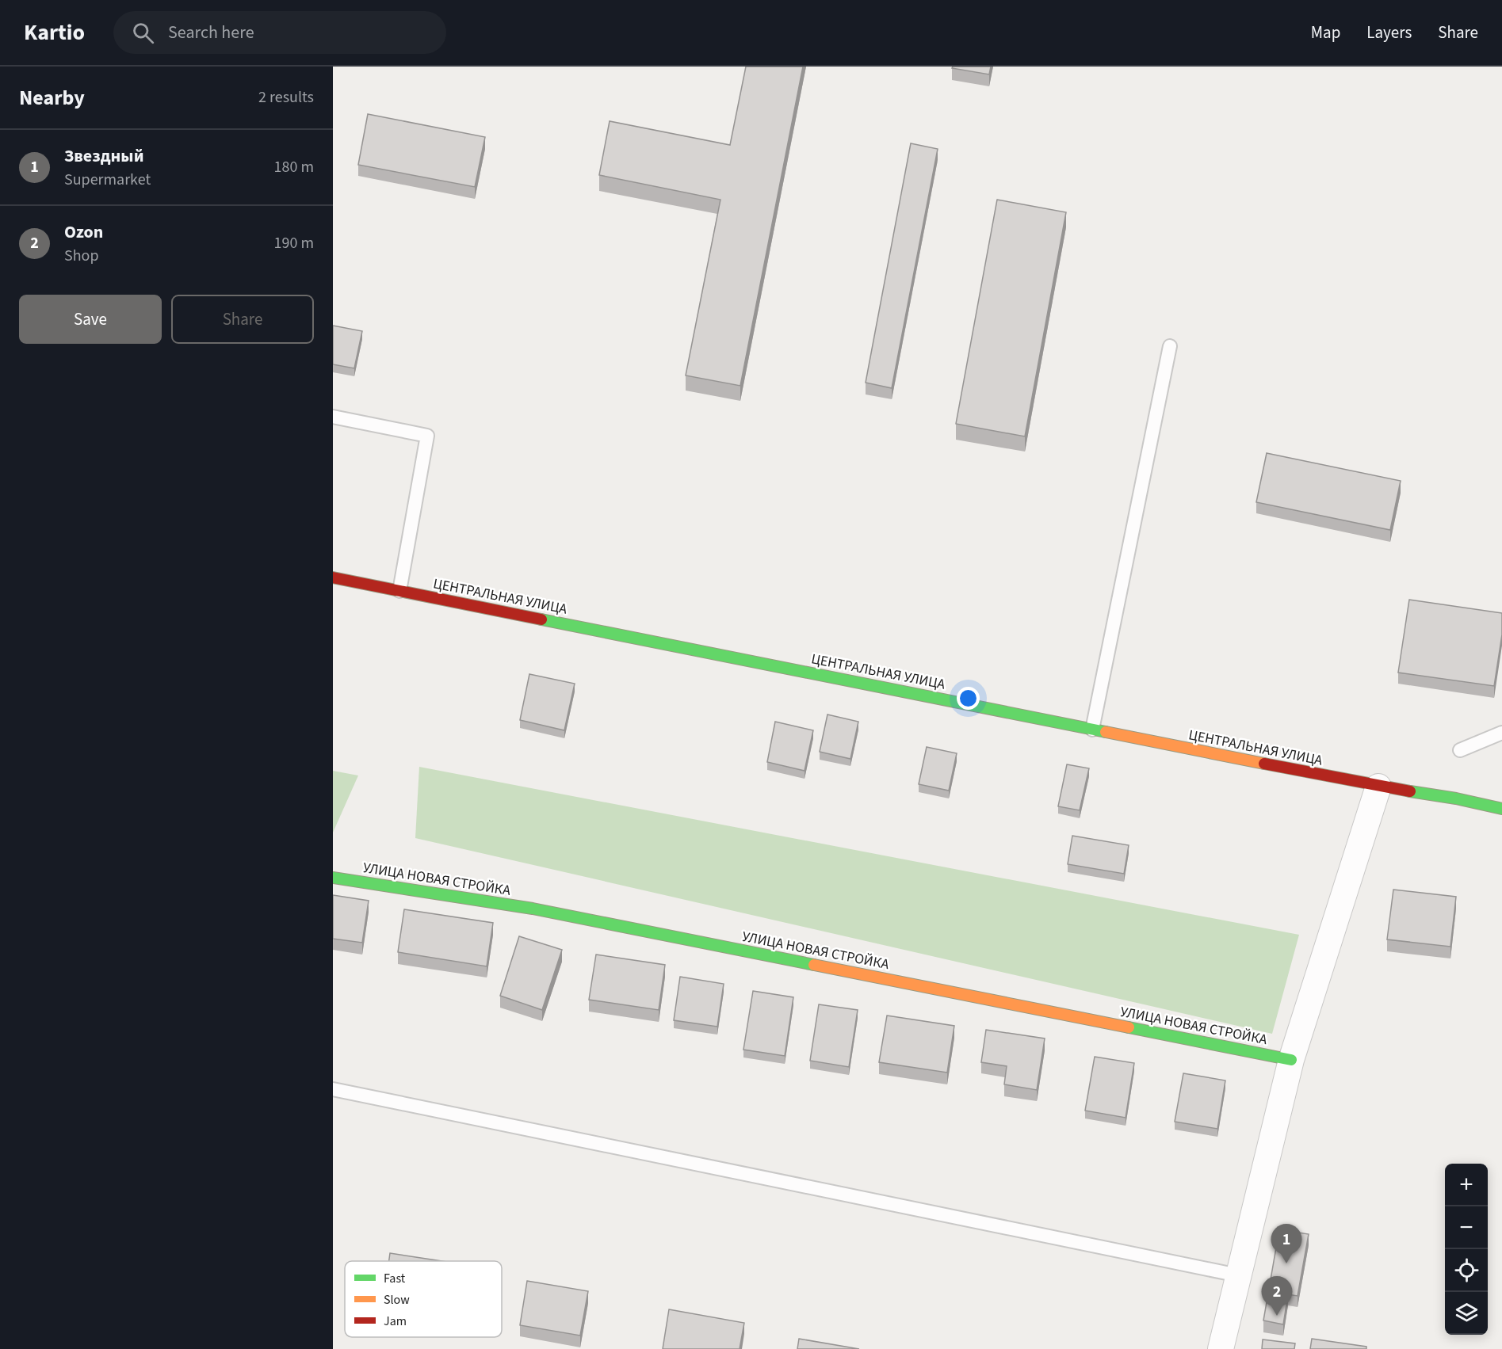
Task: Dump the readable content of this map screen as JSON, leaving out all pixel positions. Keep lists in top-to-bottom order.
{
  "streets": {
    "street": ["ЦЕНТРАЛЬНАЯ УЛИЦА", "УЛИЦА НОВАЯ СТРОЙКА"]
  },
  "legend": ["Fast", "Slow", "Jam"],
  "page": {
    "header": "Kartio",
    "search": "Search here",
    "nav": ["Map", "Layers", "Share"],
    "heading": ["Nearby", "2 results"],
    "list": [
      {
        "mark": "1",
        "name": "Звездный",
        "note": "Supermarket",
        "value": "180 m"
      },
      {
        "mark": "2",
        "name": "Ozon",
        "note": "Shop",
        "value": "190 m"
      }
    ],
    "buttons": ["Save", "Share"],
    "map_buttons": ["+", "−"],
    "pins": ["1", "2"]
  }
}
